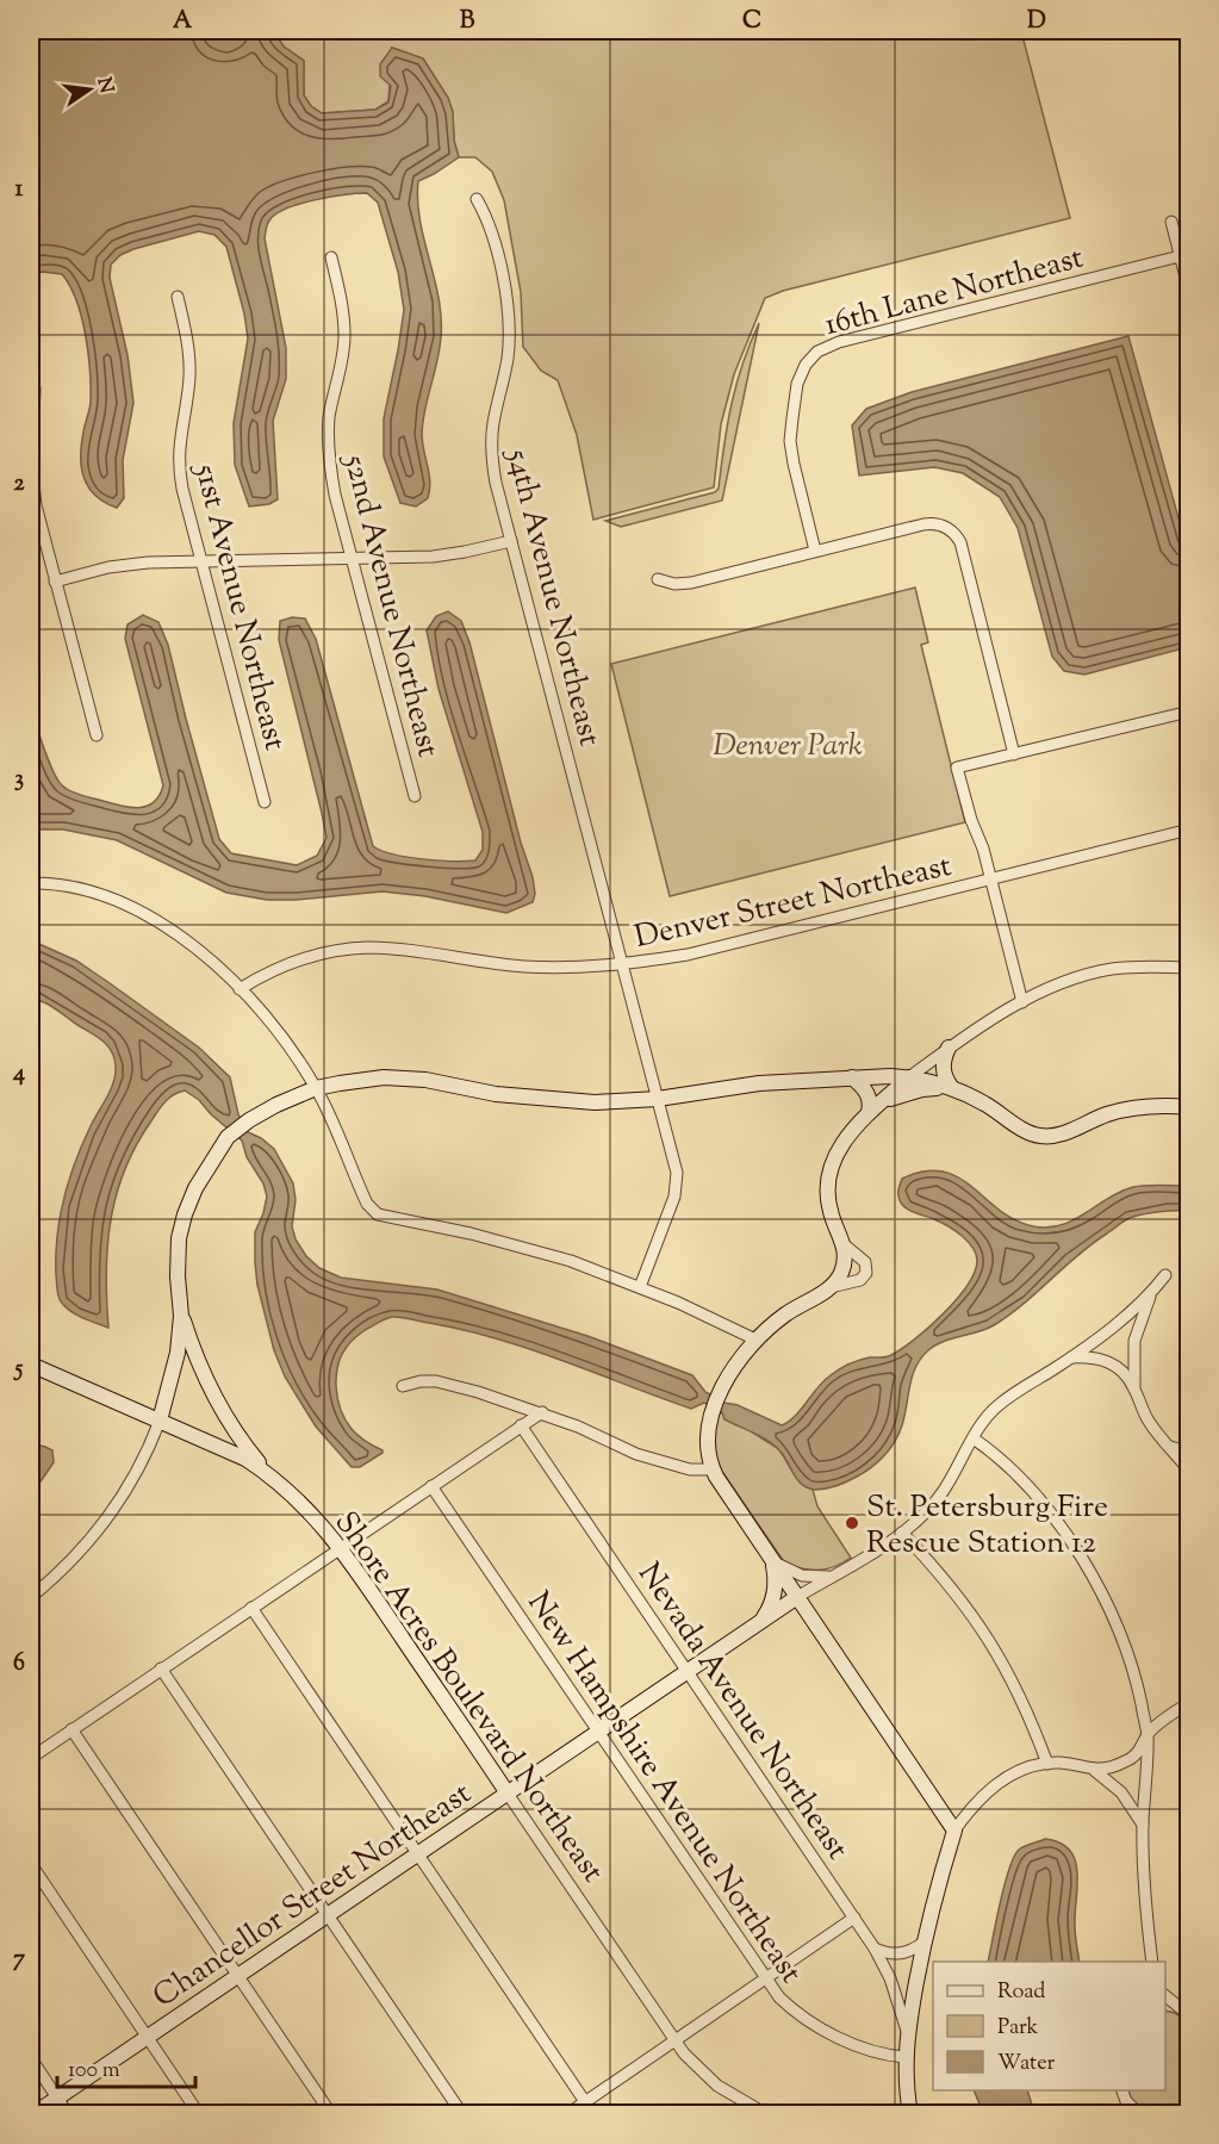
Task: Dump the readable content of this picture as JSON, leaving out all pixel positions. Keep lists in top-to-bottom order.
{
  "streets": {
    "street": [
      "16th Lane Northeast",
      "54th Avenue Northeast",
      "52nd Avenue Northeast",
      "51st Avenue Northeast",
      "Denver Street Northeast",
      "Shore Acres Boulevard Northeast",
      "Nevada Avenue Northeast",
      "New Hampshire Avenue Northeast",
      "Chancellor Street Northeast"
    ]
  },
  "crossings": [
    ["54th Avenue Northeast", "Denver Street Northeast"],
    ["Shore Acres Boulevard Northeast", "Chancellor Street Northeast"],
    ["Nevada Avenue Northeast", "Chancellor Street Northeast"],
    ["New Hampshire Avenue Northeast", "Chancellor Street Northeast"]
  ],
  "parks": ["Denver Park"],
  "places": ["St. Petersburg Fire Rescue Station 12"],
  "legend": ["Road", "Park", "Water"],
  "scale_bar": "100 m",
  "north": "right",
  "grid": {
    "columns": [
      "A",
      "B",
      "C",
      "D"
    ],
    "rows": [
      "1",
      "2",
      "3",
      "4",
      "5",
      "6",
      "7"
    ]
  }
}
